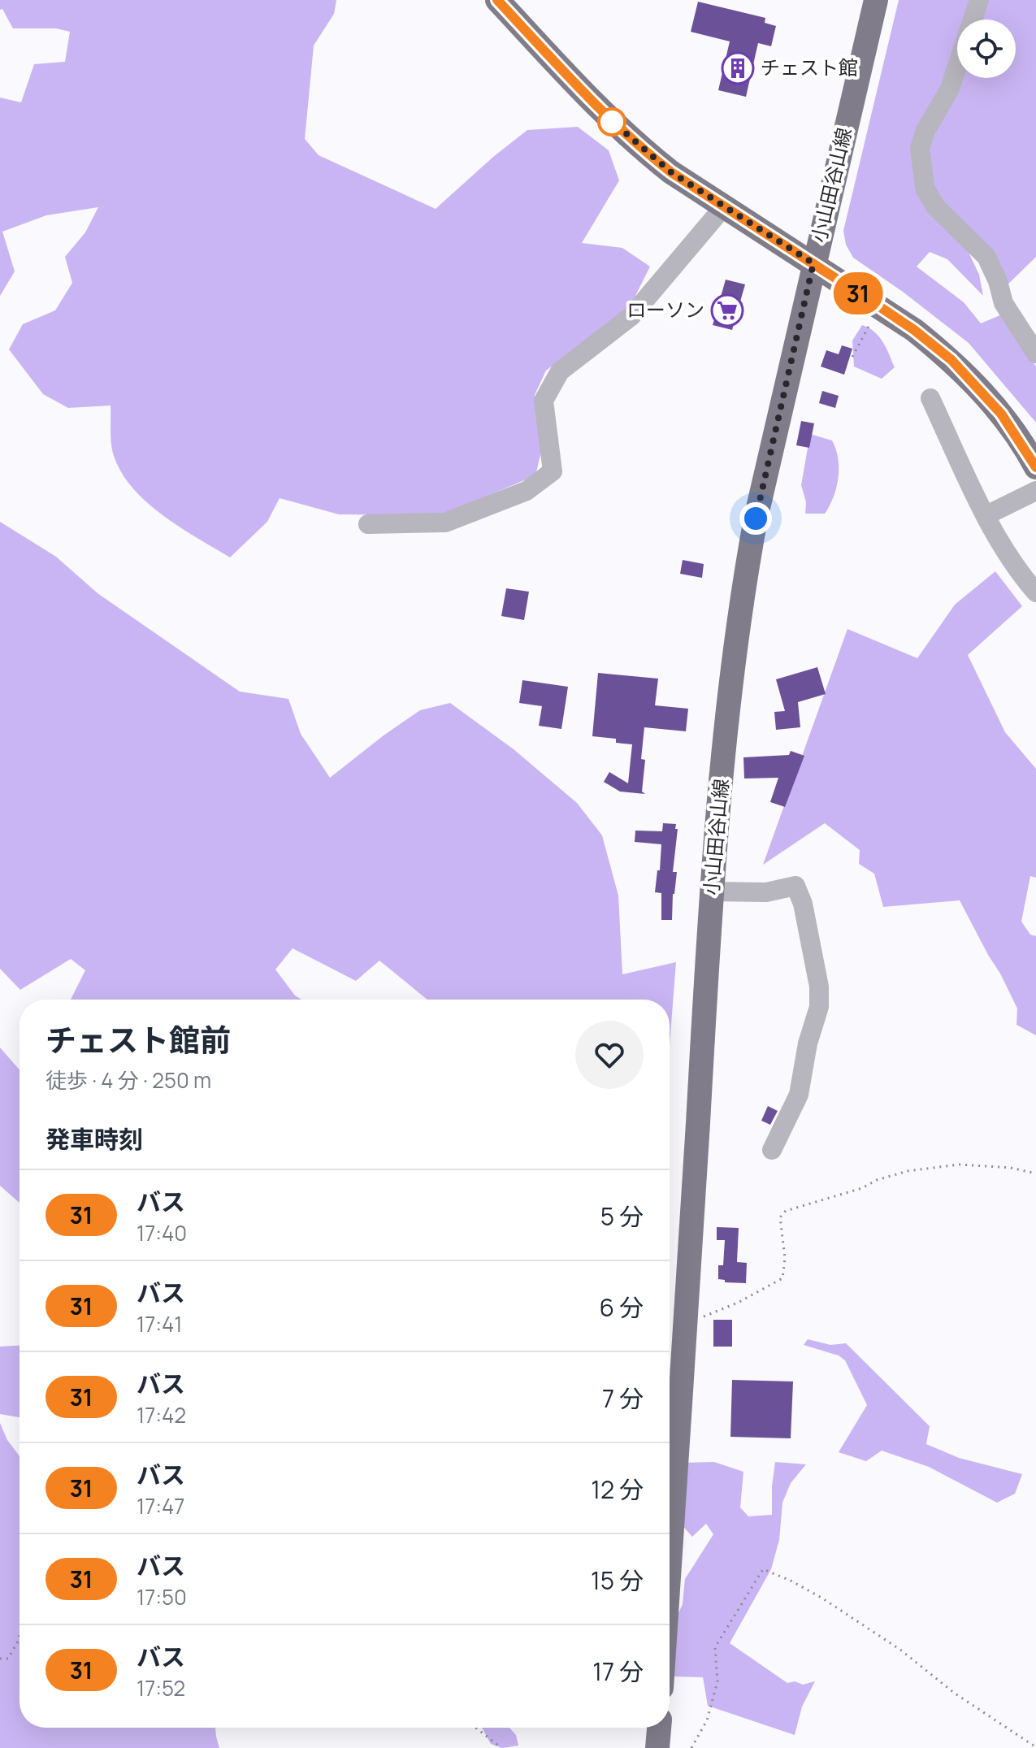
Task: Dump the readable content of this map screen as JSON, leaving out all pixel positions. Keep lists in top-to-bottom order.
{
  "streets": {
    "main road": ["小山田谷山線"]
  },
  "places": {
    "building": ["チェスト館"],
    "supermarket": ["ローソン"]
  },
  "lines": ["bus line 31"],
  "page": {
    "on_map": "31",
    "heading": [
      ["チェスト館前", "徒歩 · 4 分 · 250 m"],
      "発車時刻"
    ],
    "list": [
      {
        "mark": "31",
        "name": "バス",
        "note": "17:40",
        "value": "5 分"
      },
      {
        "mark": "31",
        "name": "バス",
        "note": "17:41",
        "value": "6 分"
      },
      {
        "mark": "31",
        "name": "バス",
        "note": "17:42",
        "value": "7 分"
      },
      {
        "mark": "31",
        "name": "バス",
        "note": "17:47",
        "value": "12 分"
      },
      {
        "mark": "31",
        "name": "バス",
        "note": "17:50",
        "value": "15 分"
      },
      {
        "mark": "31",
        "name": "バス",
        "note": "17:52",
        "value": "17 分"
      }
    ]
  }
}
